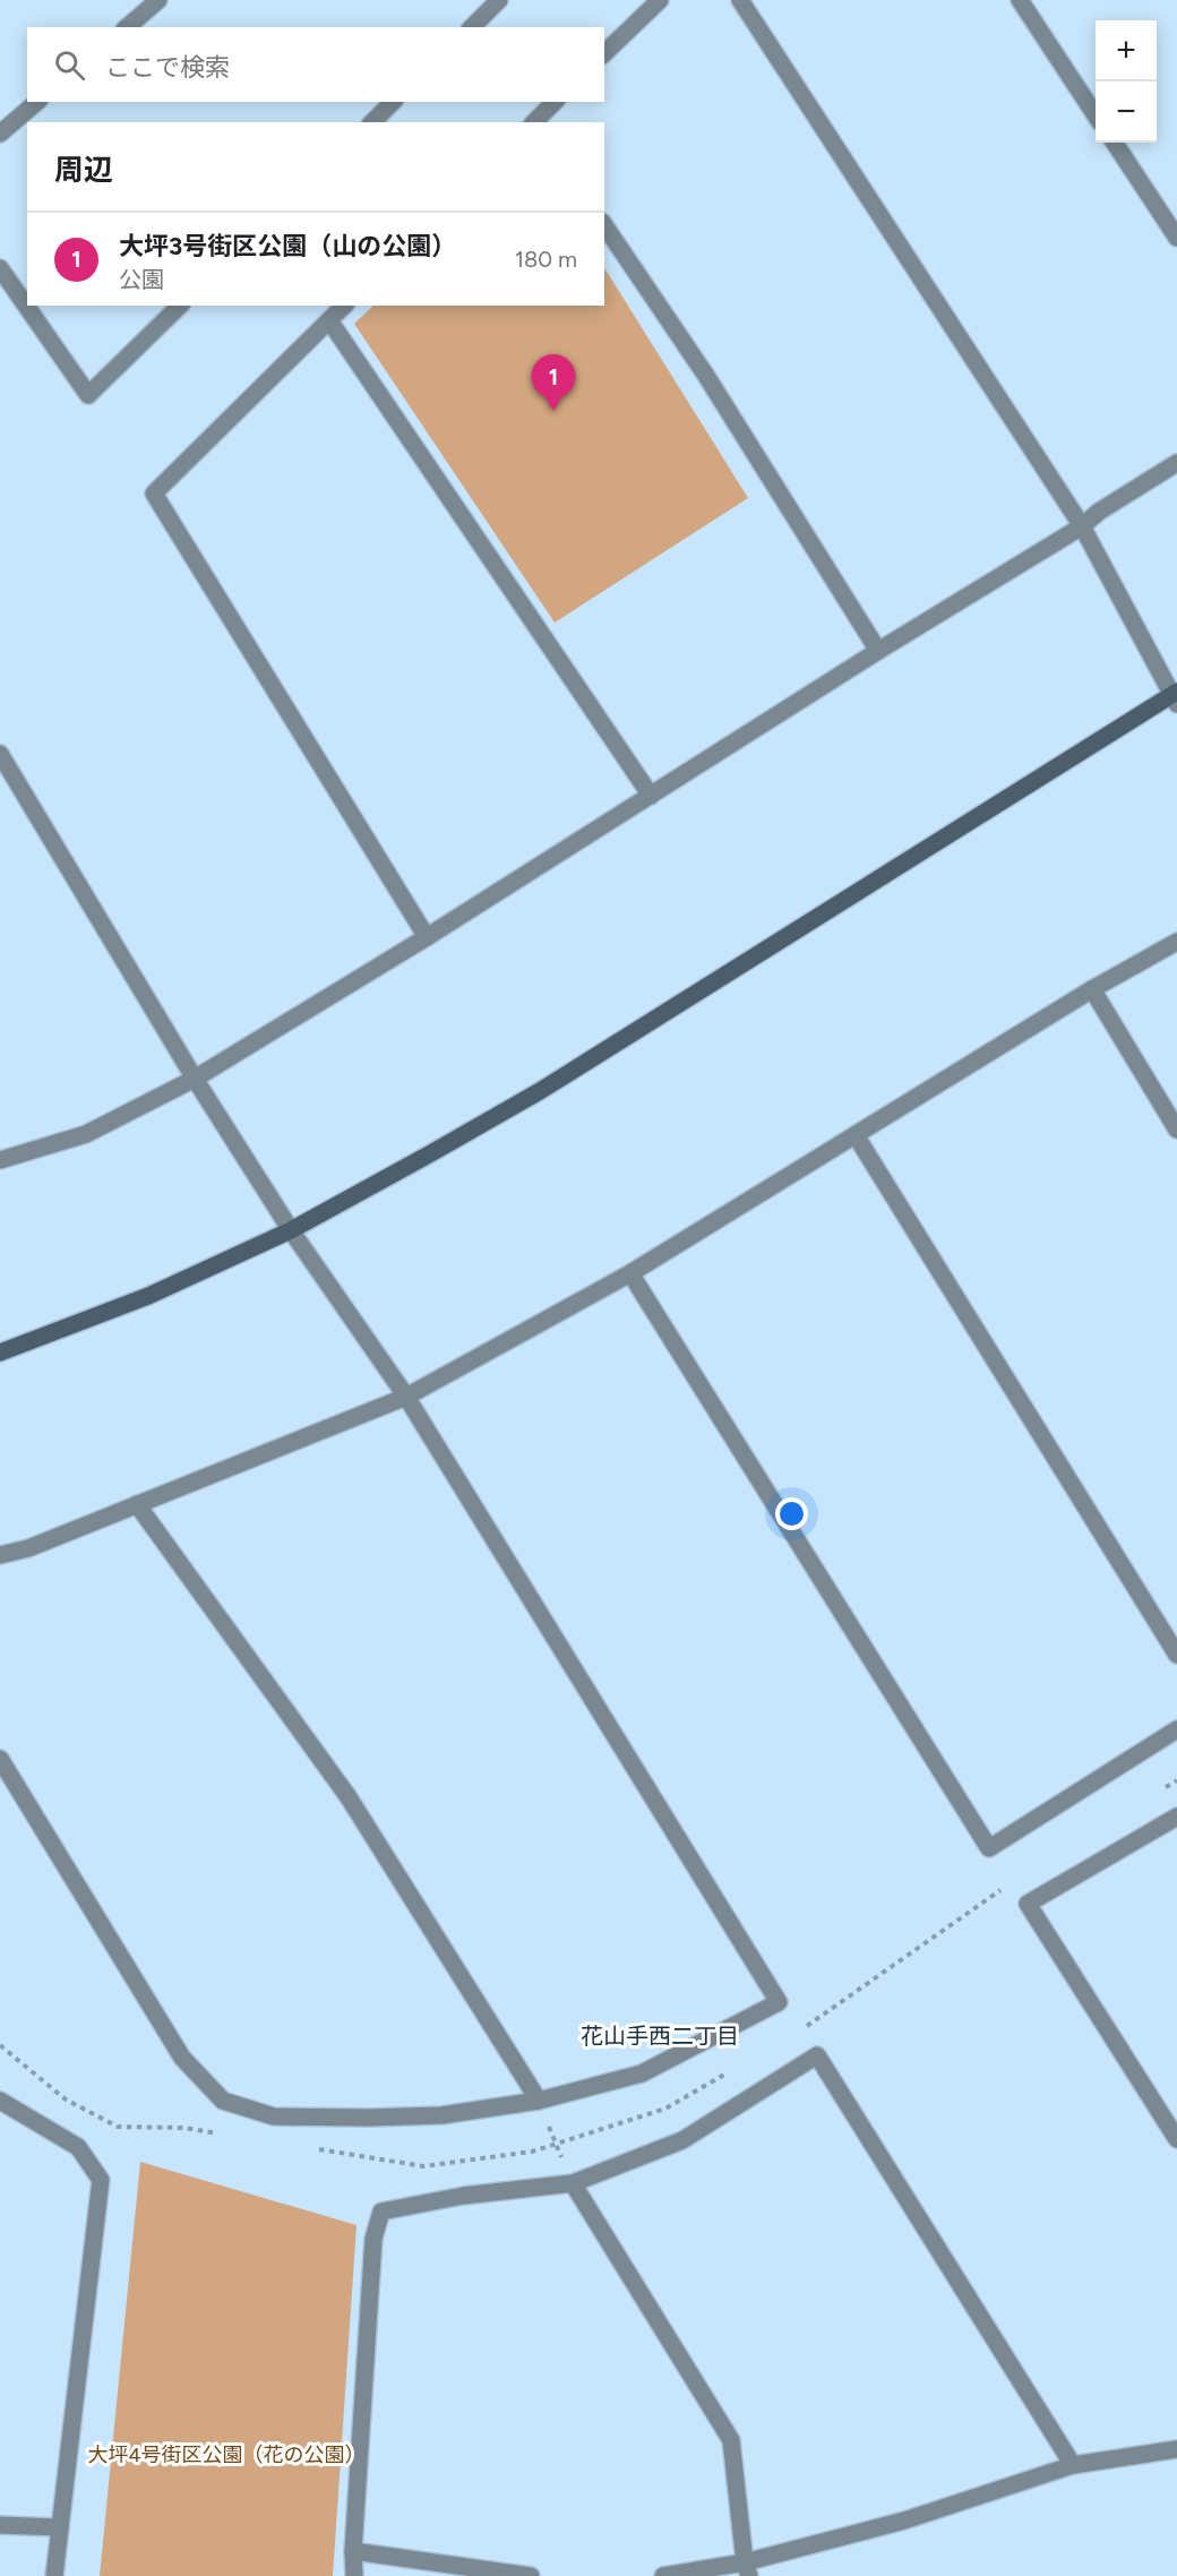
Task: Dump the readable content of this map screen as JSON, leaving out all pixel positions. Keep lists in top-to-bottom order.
{
  "districts": ["花山手西二丁目"],
  "parks": ["大坪4号街区公園（花の公園）"],
  "page": {
    "map_buttons": ["+", "−"],
    "search": "ここで検索",
    "heading": "周辺",
    "list": [
      {
        "mark": "1",
        "name": "大坪3号街区公園（山の公園）",
        "note": "公園",
        "value": "180 m"
      }
    ],
    "pins": "1"
  }
}
